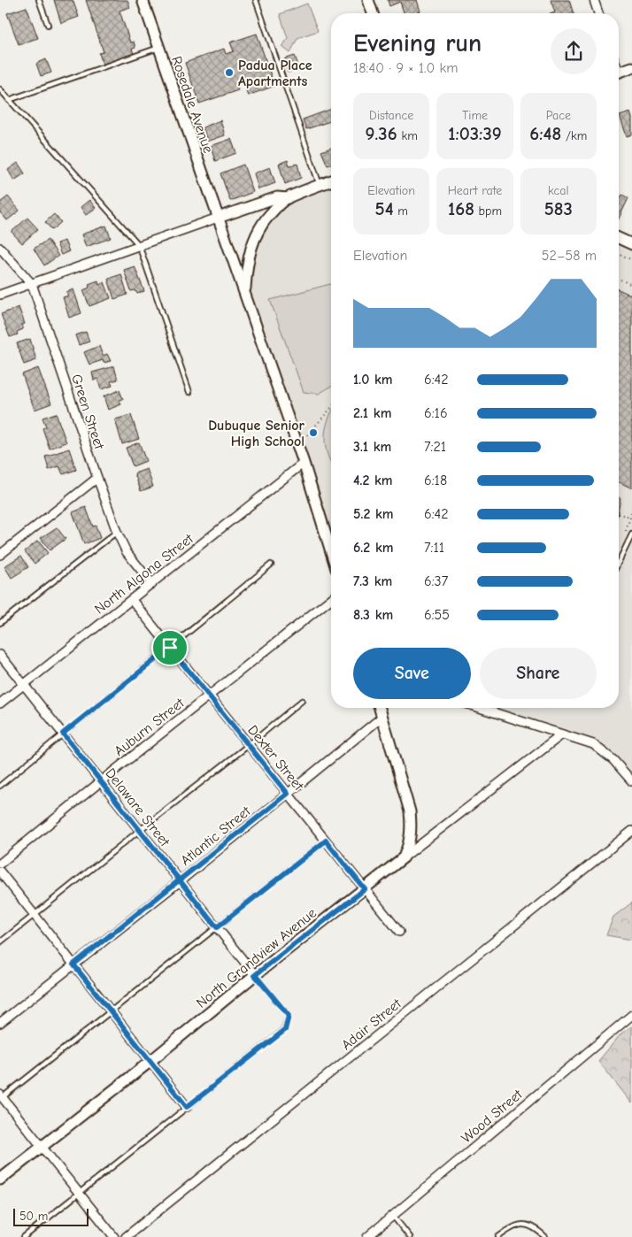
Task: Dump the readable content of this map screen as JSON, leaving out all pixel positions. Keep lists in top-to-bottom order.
{
  "streets": {
    "street": [
      "Rosedale Avenue",
      "Green Street",
      "North Algona Street",
      "Auburn Street",
      "Dexter Street",
      "Delaware Street",
      "Atlantic Street",
      "North Grandview Avenue",
      "Adair Street",
      "Wood Street"
    ]
  },
  "crossings": [
    ["Green Street", "North Algona Street"],
    ["North Algona Street", "Dexter Street"],
    ["North Algona Street", "Delaware Street"],
    ["Auburn Street", "Dexter Street"],
    ["Auburn Street", "Delaware Street"],
    ["Dexter Street", "Atlantic Street"],
    ["Dexter Street", "North Grandview Avenue"],
    ["Delaware Street", "Atlantic Street"],
    ["Delaware Street", "North Grandview Avenue"]
  ],
  "places": ["Padua Place Apartments", "Dubuque Senior High School"],
  "scale_bar": "50 m",
  "page": {
    "heading": ["Evening run", "18:40 · 9 × 1.0 km"],
    "stats": [
      ["Distance", "9.36 km"],
      ["Time", "1:03:39"],
      ["Pace", "6:48 /km"],
      ["Elevation", "54 m"],
      ["Heart rate", "168 bpm"],
      ["kcal", "583"]
    ],
    "chart": ["Elevation", "52–58 m"],
    "list": [
      {
        "name": "1.0 km",
        "note": "6:42"
      },
      {
        "name": "2.1 km",
        "note": "6:16"
      },
      {
        "name": "3.1 km",
        "note": "7:21"
      },
      {
        "name": "4.2 km",
        "note": "6:18"
      },
      {
        "name": "5.2 km",
        "note": "6:42"
      },
      {
        "name": "6.2 km",
        "note": "7:11"
      },
      {
        "name": "7.3 km",
        "note": "6:37"
      },
      {
        "name": "8.3 km",
        "note": "6:55"
      }
    ],
    "buttons": ["Save", "Share"],
    "scale": "50 m"
  }
}
